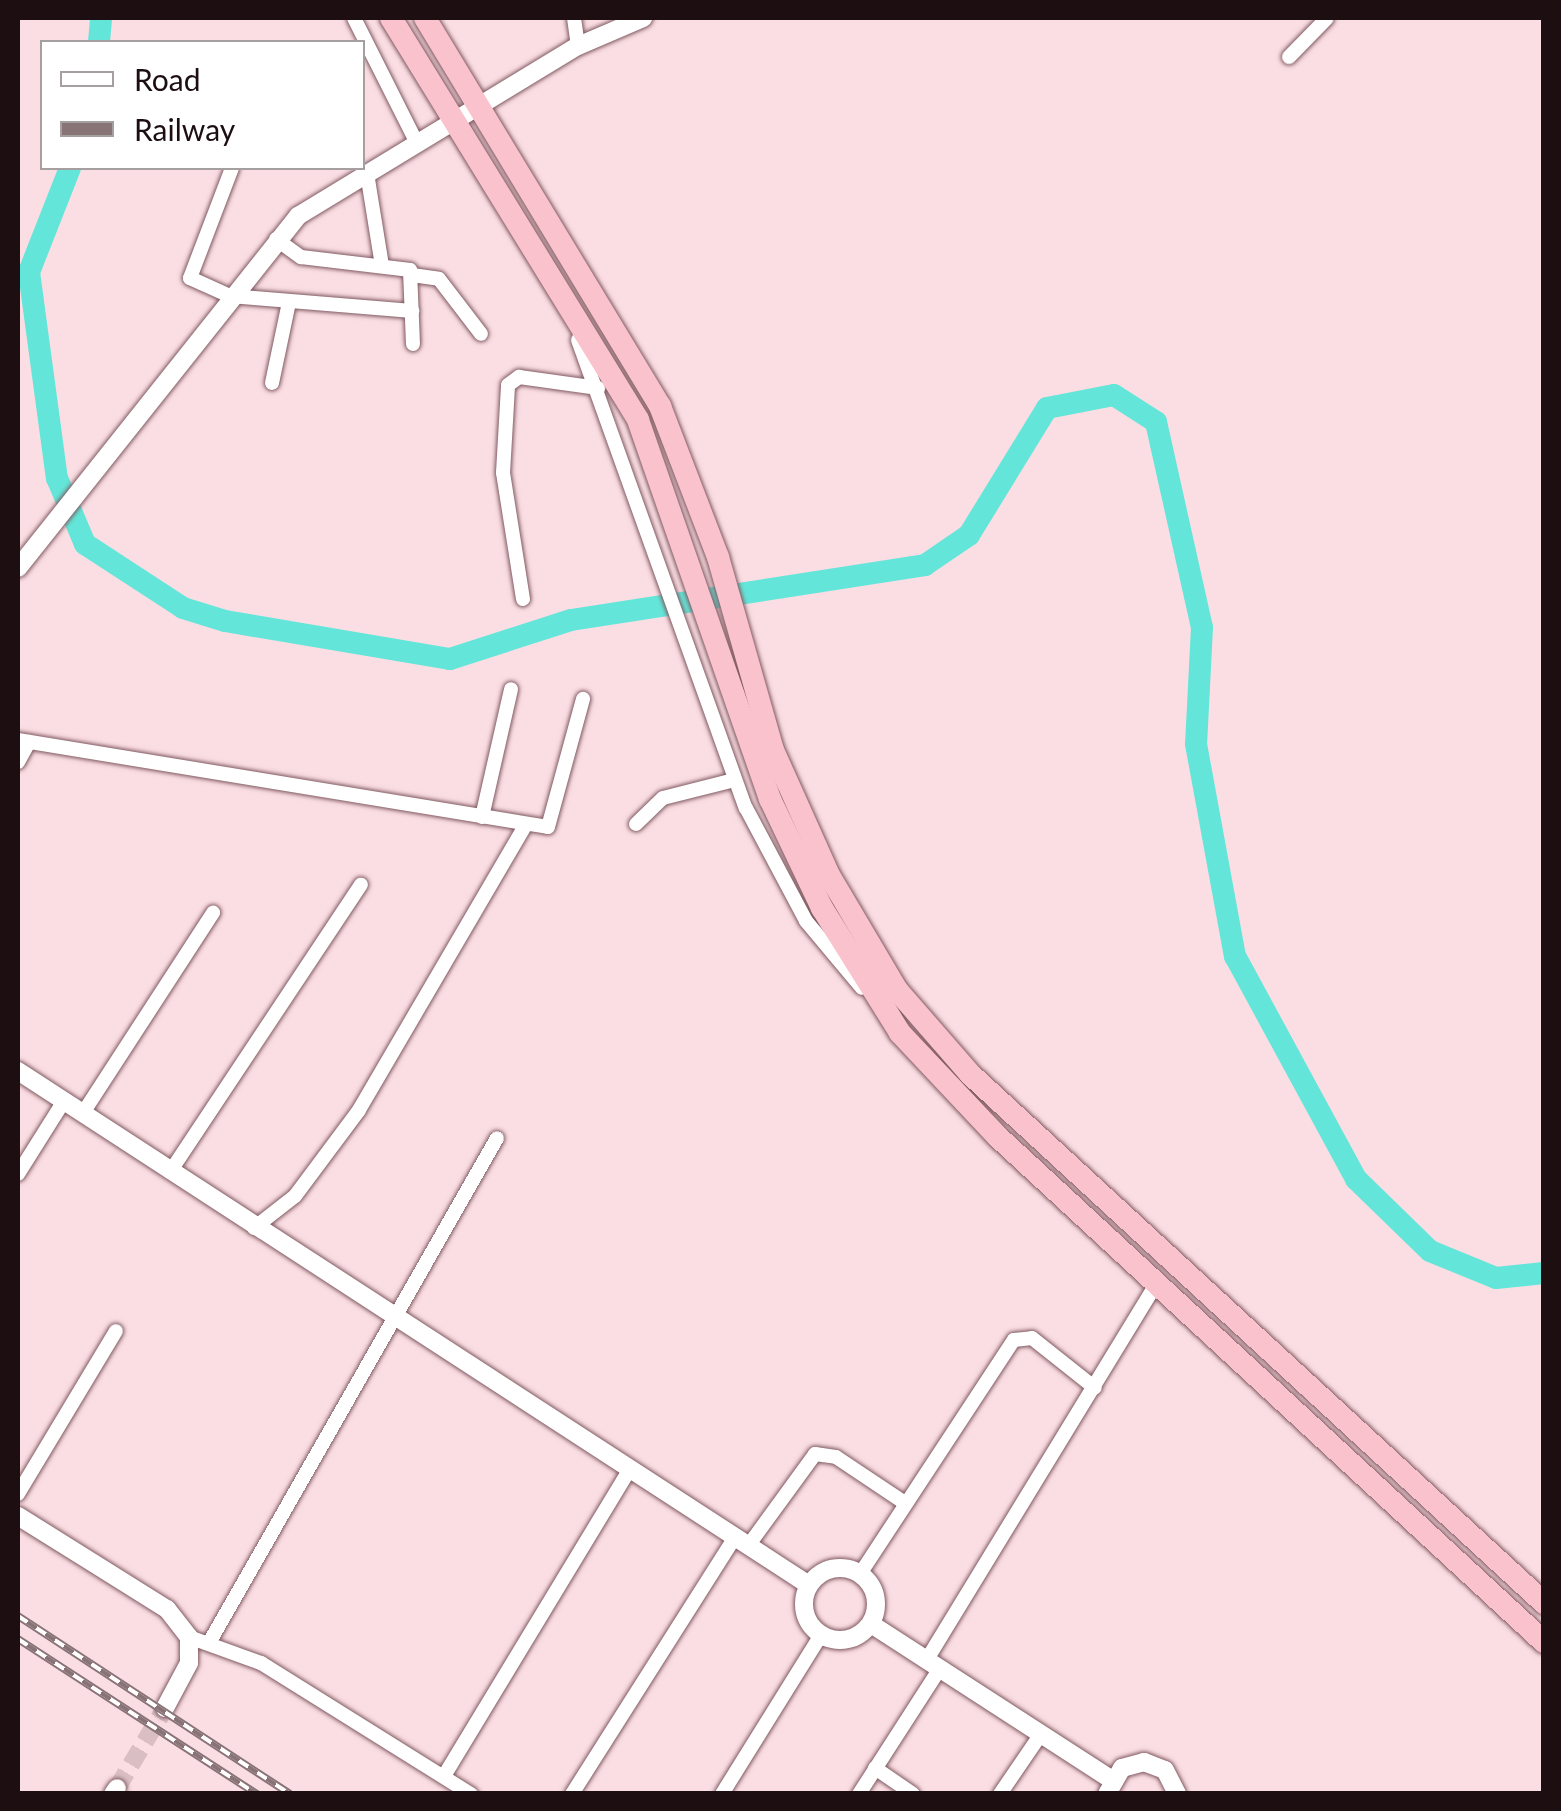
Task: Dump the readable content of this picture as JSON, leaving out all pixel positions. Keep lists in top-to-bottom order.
{
  "legend": ["Road", "Railway"]
}
